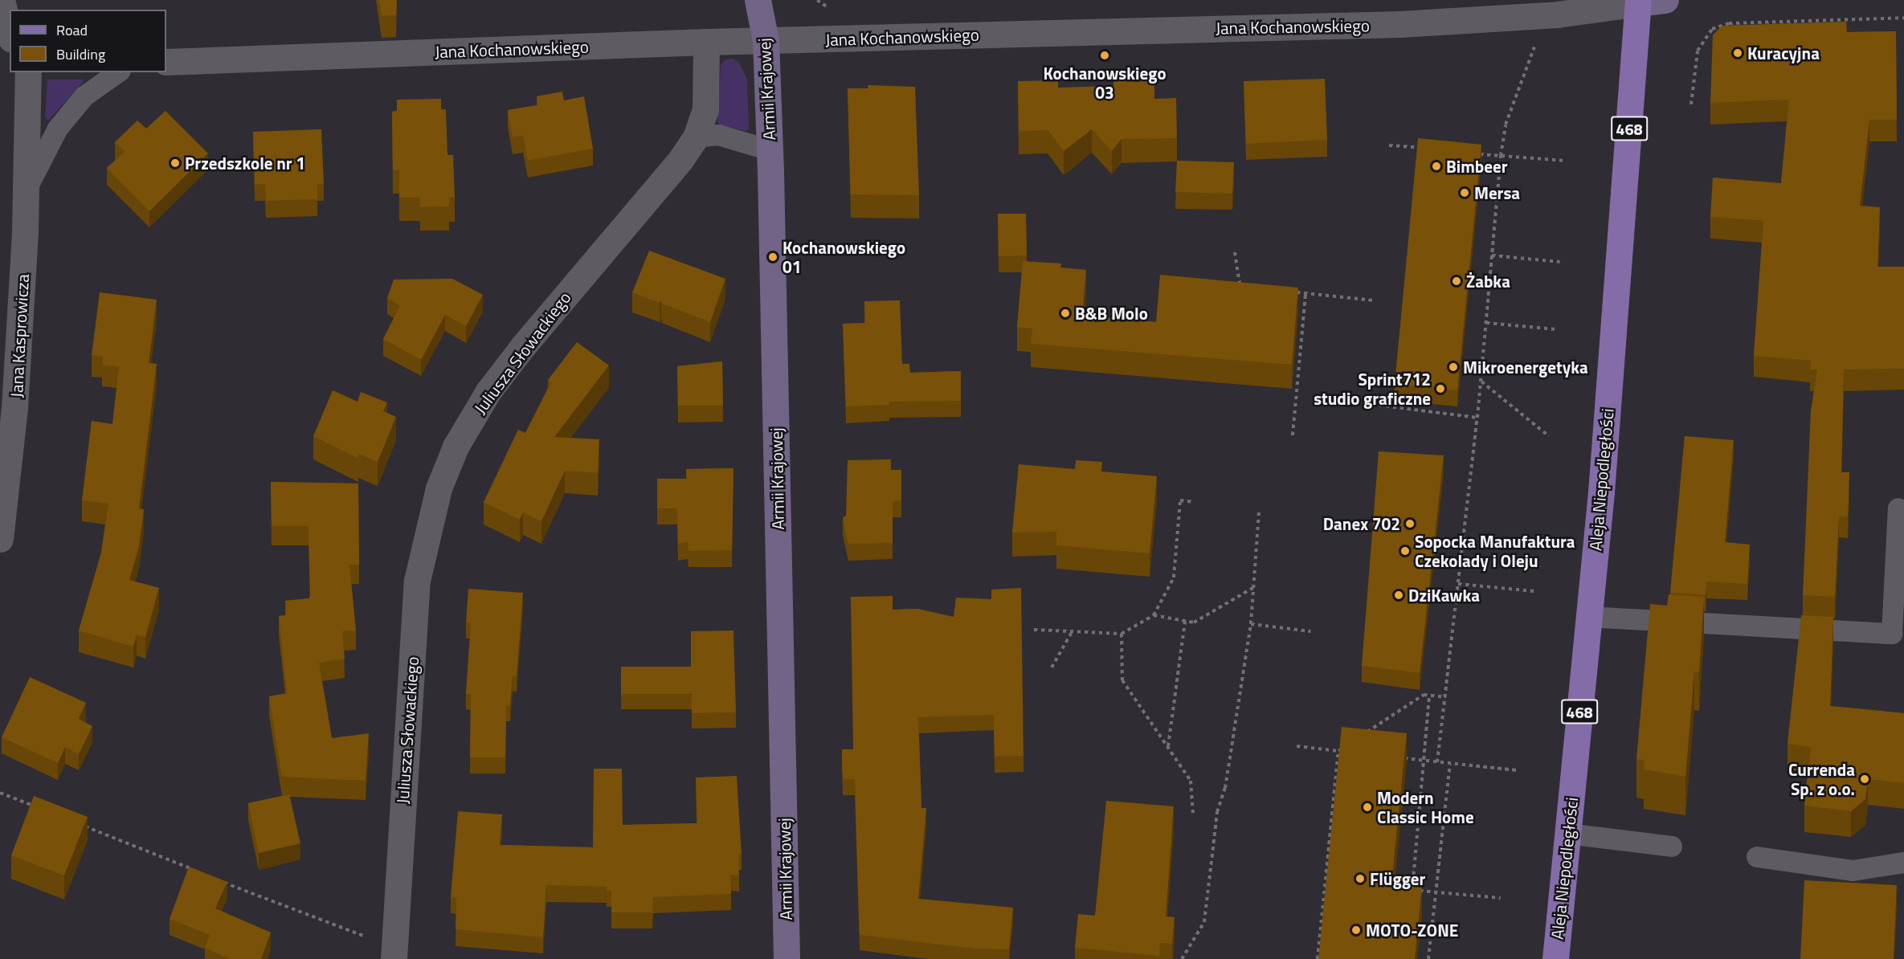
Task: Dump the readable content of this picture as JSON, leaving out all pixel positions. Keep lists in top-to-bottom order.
{
  "streets": {
    "main road": ["468", "Aleja Niepodległości"],
    "street": [
      "Jana Kochanowskiego",
      "Armii Krajowej",
      "Jana Kasprowicza",
      "Juliusza Słowackiego"
    ]
  },
  "crossings": [
    ["Jana Kochanowskiego", "Armii Krajowej"],
    ["Jana Kochanowskiego", "Juliusza Słowackiego"],
    ["Jana Kochanowskiego", "Aleja Niepodległości"]
  ],
  "places": [
    "Kuracyjna",
    "Kochanowskiego 03",
    "Przedszkole nr 1",
    "Bimbeer",
    "Mersa",
    "Kochanowskiego 01",
    "Żabka",
    "B&B Molo",
    "Mikroenergetyka",
    "Sprint712 studio graficzne",
    "Danex 702",
    "Sopocka Manufaktura Czekolady i Oleju",
    "DziKawka",
    "Currenda Sp. z o.o.",
    "Modern Classic Home",
    "Flügger",
    "MOTO-ZONE"
  ],
  "legend": ["Road", "Building"]
}
